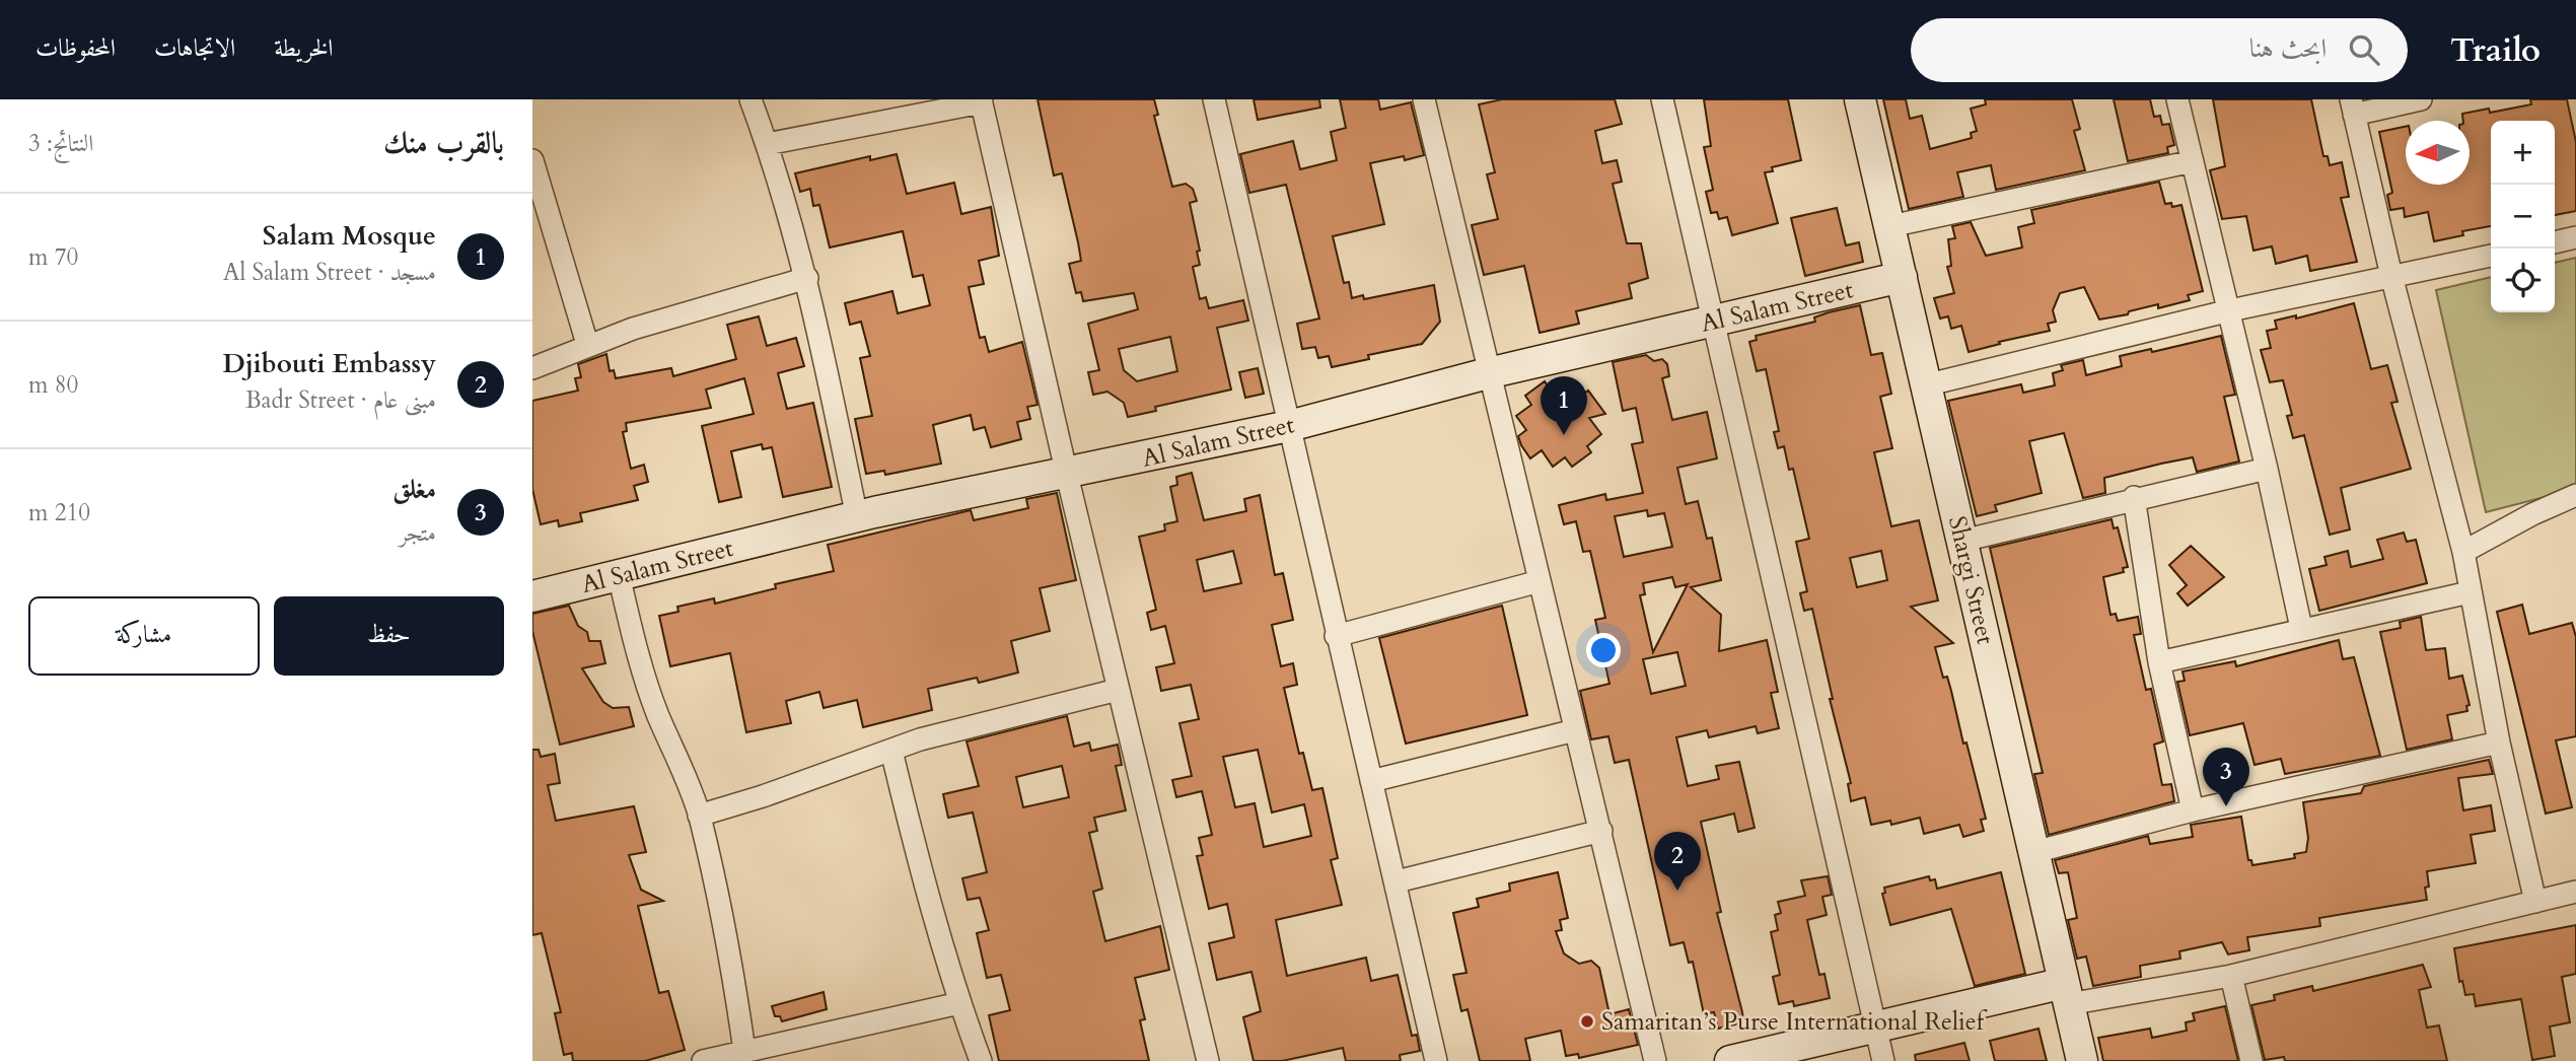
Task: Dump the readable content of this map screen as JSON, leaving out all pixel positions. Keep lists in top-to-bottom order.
{
  "streets": {
    "street": ["Al Salam Street", "Shargi Street"]
  },
  "crossings": [
    ["Al Salam Street", "Shargi Street"]
  ],
  "places": ["Samaritan’s Purse International Relief"],
  "north": "left",
  "page": {
    "header": "Trailo",
    "search": "ابحث هنا",
    "nav": ["الخريطة", "الاتجاهات", "المحفوظات"],
    "heading": ["بالقرب منك", "النتائج: 3"],
    "map_buttons": ["+", "−"],
    "list": [
      {
        "mark": "1",
        "name": "Salam Mosque",
        "note": "مسجد · Al Salam Street",
        "value": "70 m"
      },
      {
        "mark": "2",
        "name": "Djibouti Embassy",
        "note": "مبنى عام · Badr Street",
        "value": "80 m"
      },
      {
        "mark": "3",
        "name": "مغلق",
        "note": "متجر",
        "value": "210 m"
      }
    ],
    "pins": ["1", "3", "2"],
    "buttons": ["حفظ", "مشاركة"]
  }
}
